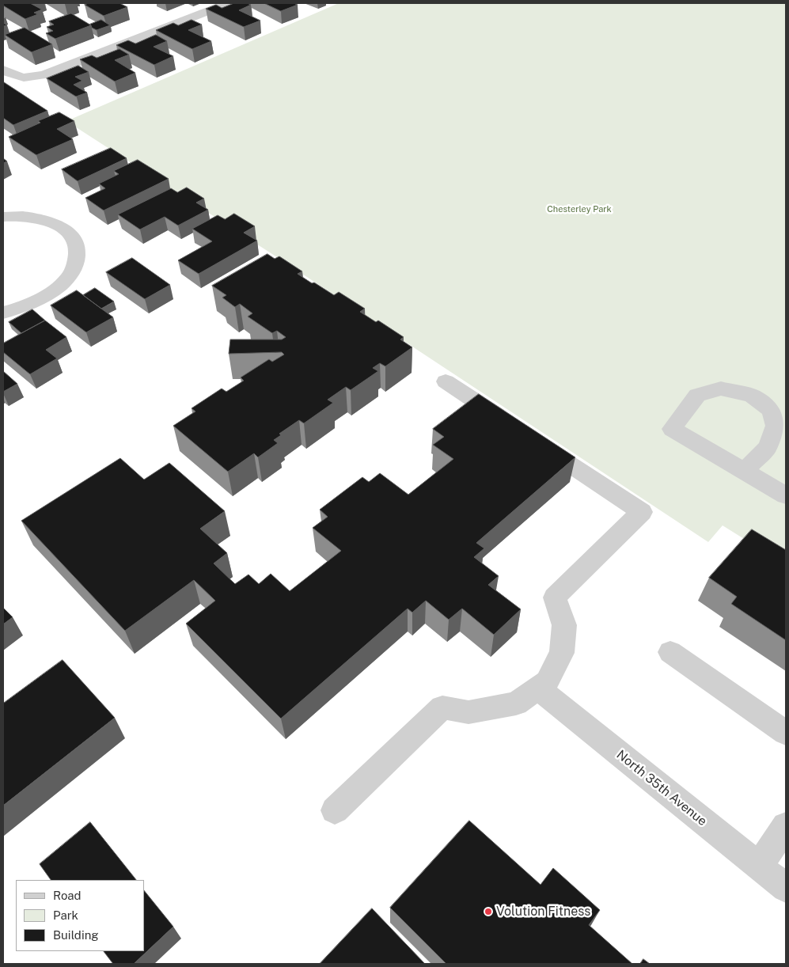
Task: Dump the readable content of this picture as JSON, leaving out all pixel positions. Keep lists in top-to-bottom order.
{
  "streets": {
    "street": ["North 35th Avenue"]
  },
  "parks": ["Chesterley Park"],
  "places": ["Volution Fitness"],
  "legend": ["Road", "Park", "Building"]
}
